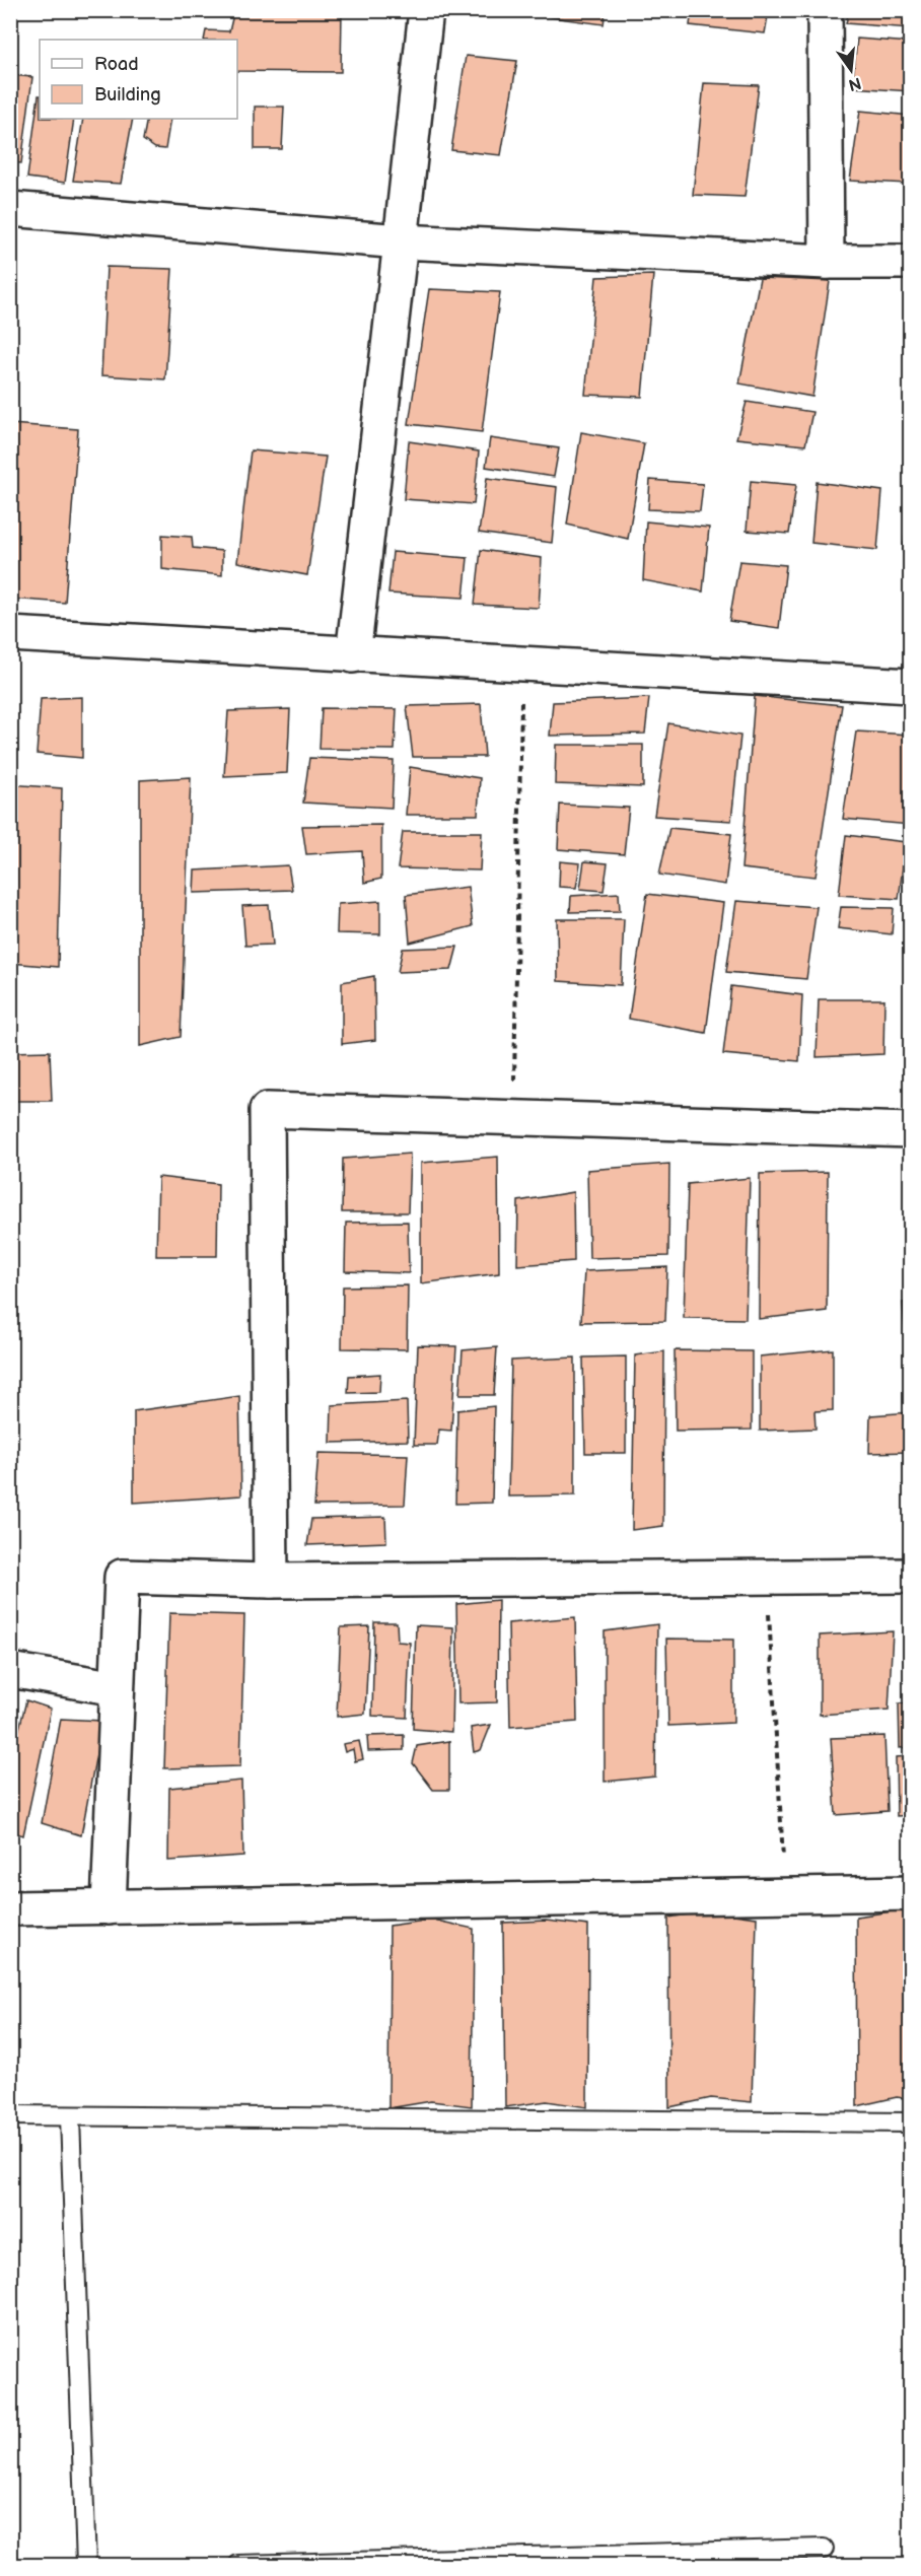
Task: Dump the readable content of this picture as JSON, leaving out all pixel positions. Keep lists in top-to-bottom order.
{
  "legend": ["Road", "Building"],
  "north": "bottom"
}
